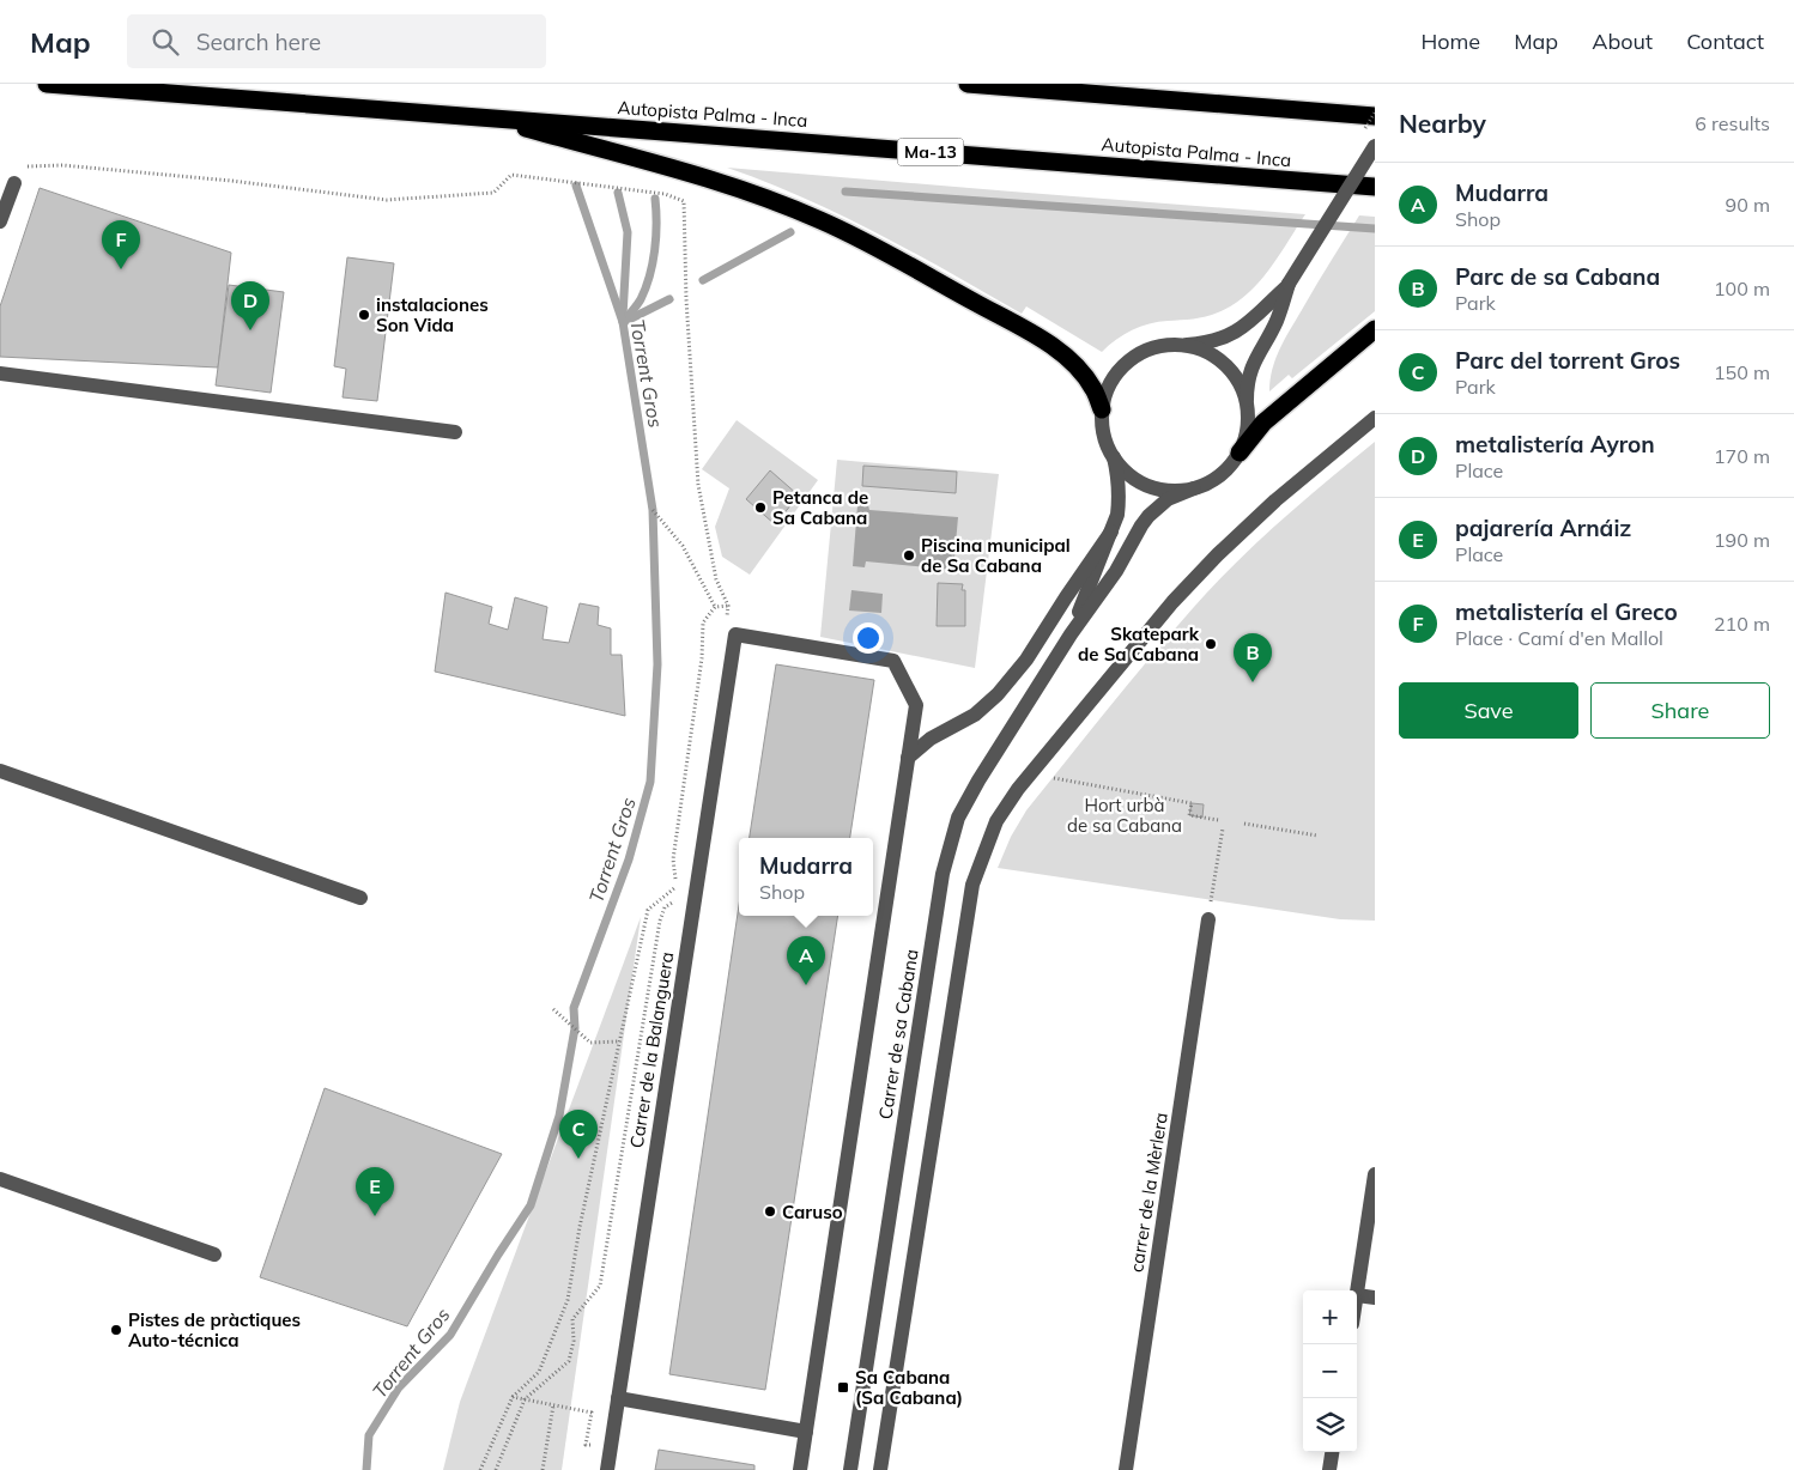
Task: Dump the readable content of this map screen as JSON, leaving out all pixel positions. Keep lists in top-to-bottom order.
{
  "streets": {
    "highway": ["Autopista Palma - Inca", "Ma-13"],
    "street": ["Carrer de sa Cabana", "Carrer de la Balanguera", "carrer de la Mèrlera"]
  },
  "water": ["Torrent Gros"],
  "parks": ["Hort urbà de sa Cabana"],
  "places": {
    "other": [
      "instalaciones Son Vida",
      "Petanca de Sa Cabana",
      "Piscina municipal de Sa Cabana",
      "Skatepark de Sa Cabana",
      "Caruso",
      "Pistes de pràctiques Auto-técnica"
    ],
    "transit": ["Sa Cabana (Sa Cabana)"]
  },
  "page": {
    "header": "Map",
    "search": "Search here",
    "nav": [
      "Home",
      "Map",
      "About",
      "Contact"
    ],
    "heading": ["Nearby", "6 results"],
    "list": [
      {
        "mark": "A",
        "name": "Mudarra",
        "note": "Shop",
        "value": "90 m"
      },
      {
        "mark": "B",
        "name": "Parc de sa Cabana",
        "note": "Park",
        "value": "100 m"
      },
      {
        "mark": "C",
        "name": "Parc del torrent Gros",
        "note": "Park",
        "value": "150 m"
      },
      {
        "mark": "D",
        "name": "metalistería Ayron",
        "note": "Place",
        "value": "170 m"
      },
      {
        "mark": "E",
        "name": "pajarería Arnáiz",
        "note": "Place",
        "value": "190 m"
      },
      {
        "mark": "F",
        "name": "metalistería el Greco",
        "note": "Place · Camí d'en Mallol",
        "value": "210 m"
      }
    ],
    "pins": [
      "F",
      "D",
      "B",
      "A",
      "C",
      "E"
    ],
    "buttons": ["Save", "Share"],
    "popup": ["Mudarra", "Shop"],
    "map_buttons": ["+", "−"]
  }
}
